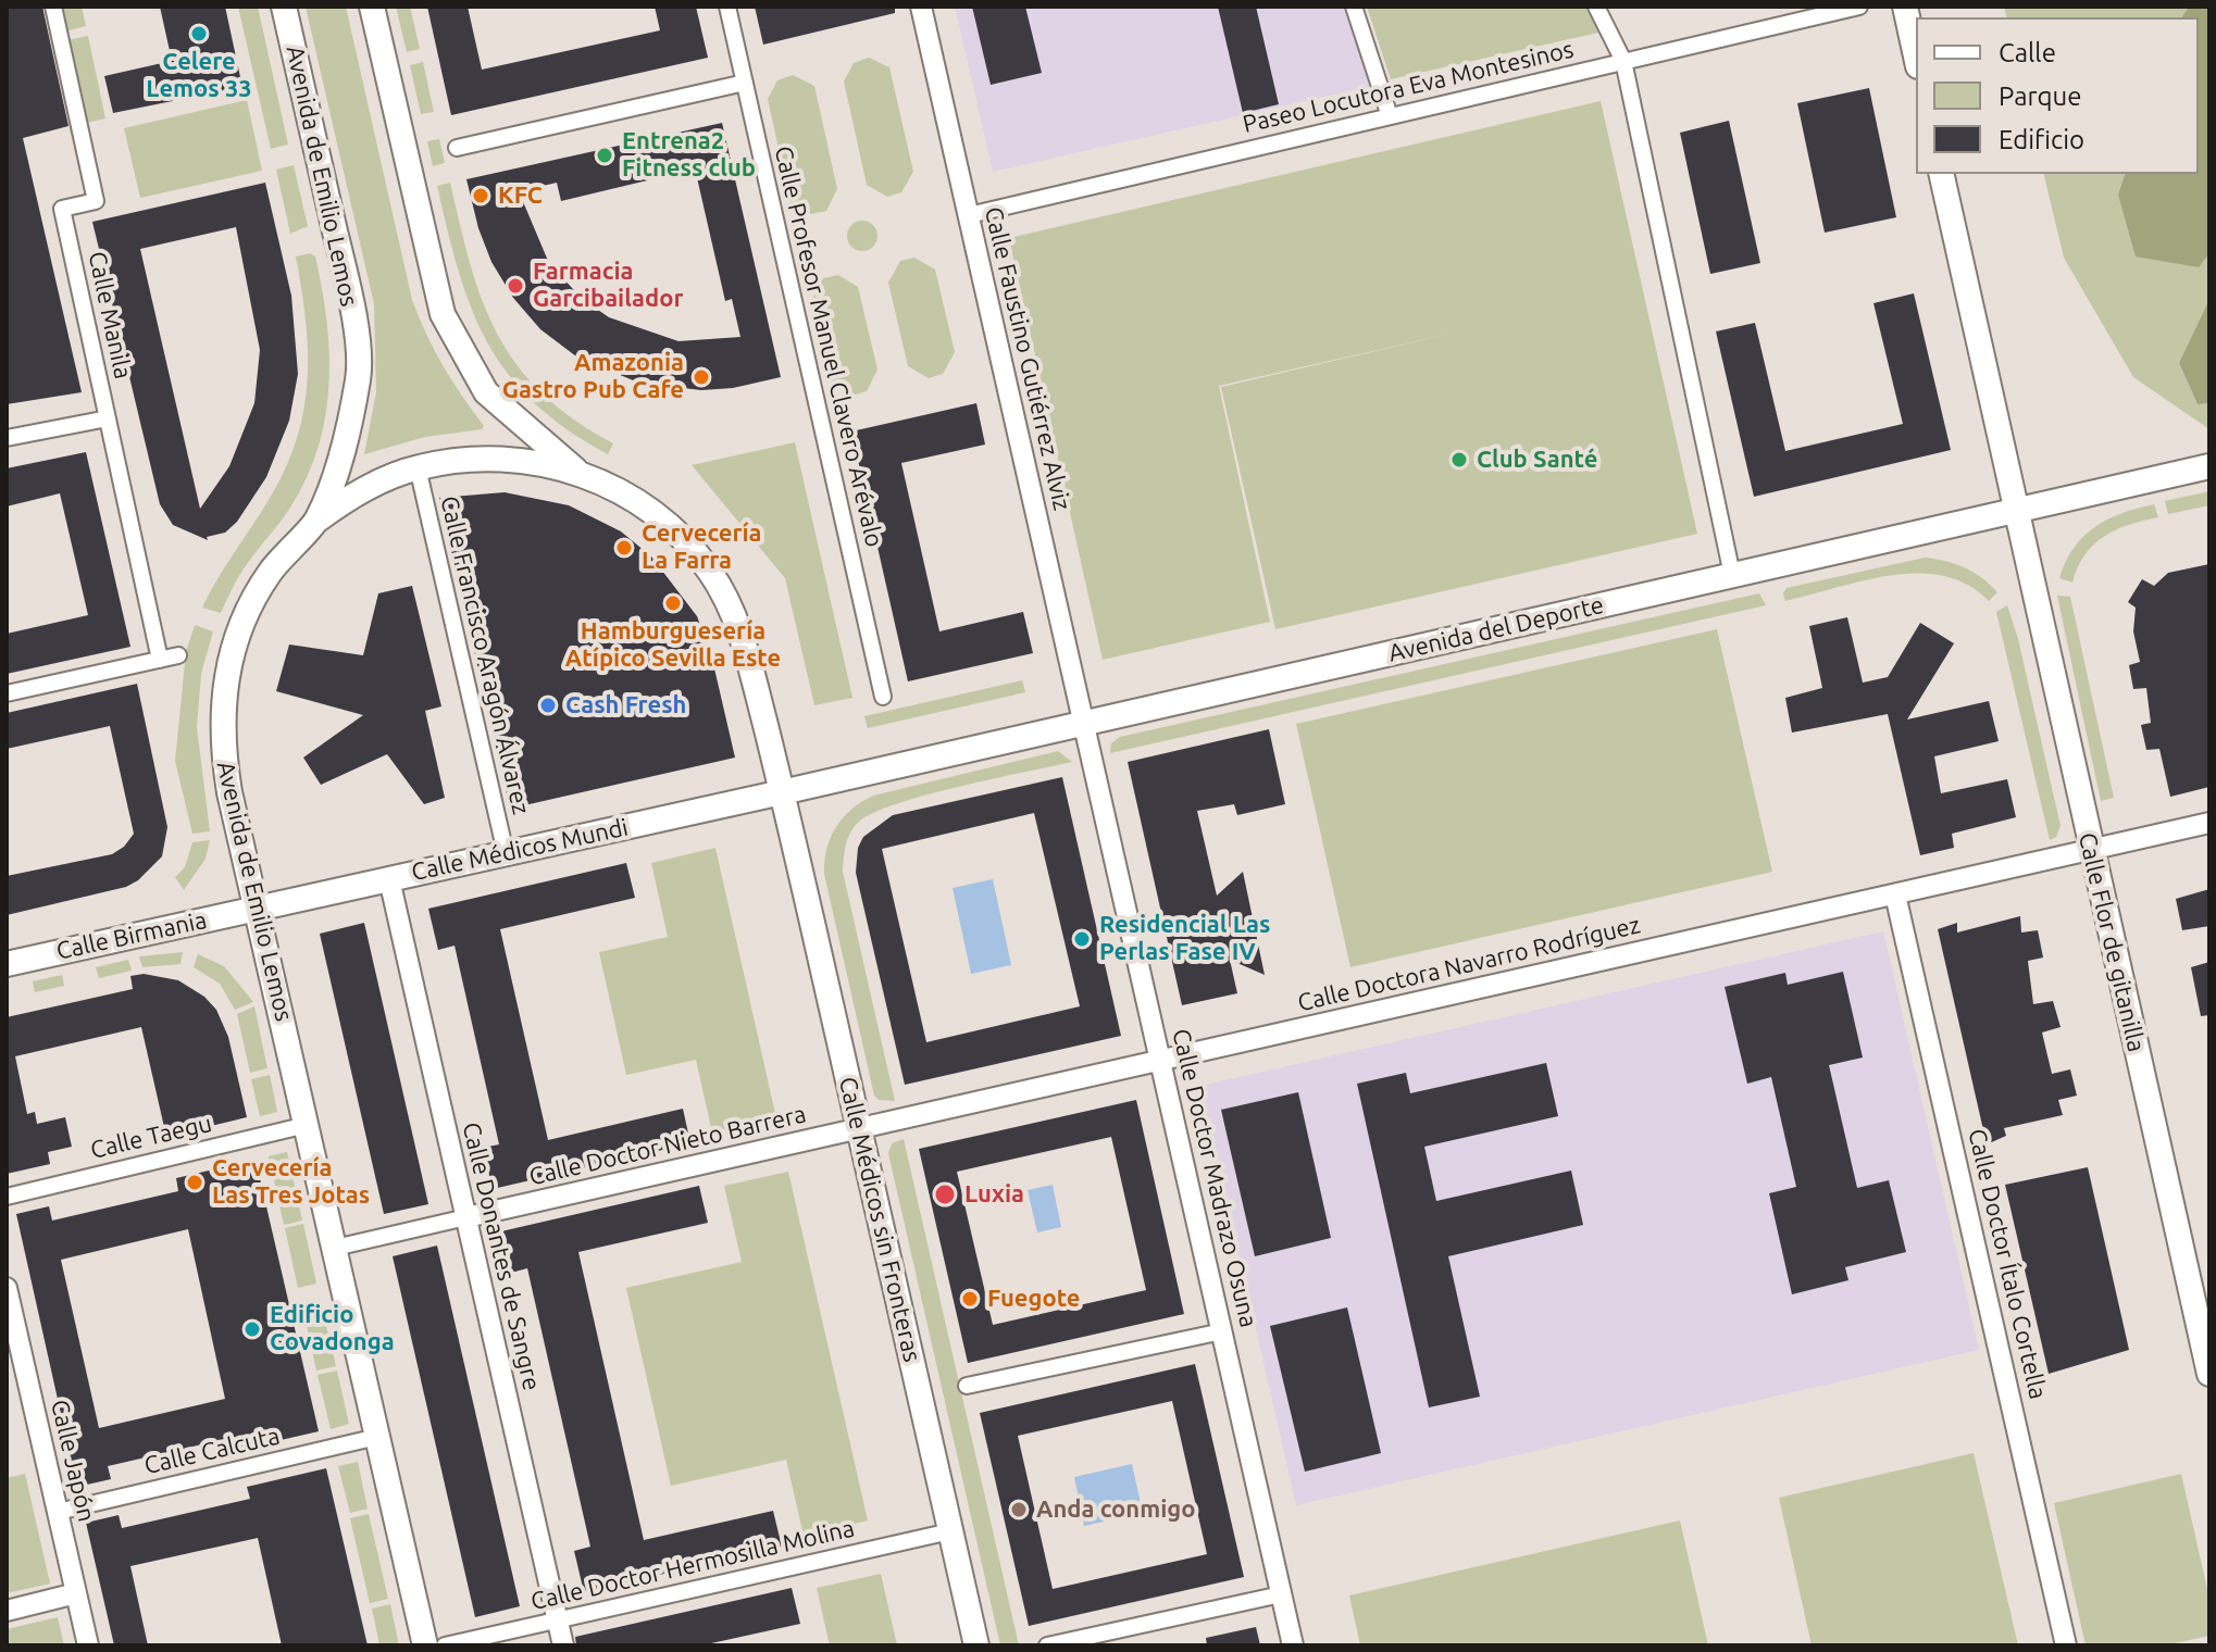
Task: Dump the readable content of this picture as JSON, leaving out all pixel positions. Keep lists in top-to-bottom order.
{
  "streets": {
    "street": [
      "Paseo Locutora Eva Montesinos",
      "Avenida de Emilio Lemos",
      "Calle Manila",
      "Calle Profesor Manuel Clavero Arévalo",
      "Calle Faustino Gutiérrez Alviz",
      "Avenida del Deporte",
      "Calle Francisco Aragón Álvarez",
      "Calle Médicos Mundi",
      "Calle Birmania",
      "Calle Flor de gitanilla",
      "Calle Doctora Navarro Rodríguez",
      "Calle Taegu",
      "Calle Doctor Nieto Barrera",
      "Calle Doctor Madrazo Osuna",
      "Calle Médicos sin Fronteras",
      "Calle Donantes de Sangre",
      "Calle Doctor Ítalo Cortella",
      "Calle Calcuta",
      "Calle Japón",
      "Calle Doctor Hermosilla Molina"
    ]
  },
  "crossings": [
    ["Paseo Locutora Eva Montesinos", "Calle Faustino Gutiérrez Alviz"],
    ["Avenida de Emilio Lemos", "Calle Médicos Mundi"],
    ["Avenida de Emilio Lemos", "Calle Birmania"],
    ["Avenida de Emilio Lemos", "Calle Taegu"],
    ["Avenida de Emilio Lemos", "Calle Doctor Nieto Barrera"],
    ["Avenida de Emilio Lemos", "Calle Calcuta"],
    ["Calle Faustino Gutiérrez Alviz", "Avenida del Deporte"],
    ["Calle Faustino Gutiérrez Alviz", "Calle Doctor Madrazo Osuna"],
    ["Avenida del Deporte", "Calle Médicos Mundi"],
    ["Avenida del Deporte", "Calle Flor de gitanilla"],
    ["Avenida del Deporte", "Calle Doctor Madrazo Osuna"],
    ["Avenida del Deporte", "Calle Médicos sin Fronteras"],
    ["Calle Francisco Aragón Álvarez", "Calle Médicos Mundi"],
    ["Calle Médicos Mundi", "Calle Birmania"],
    ["Calle Médicos Mundi", "Calle Médicos sin Fronteras"],
    ["Calle Médicos Mundi", "Calle Donantes de Sangre"],
    ["Calle Flor de gitanilla", "Calle Doctora Navarro Rodríguez"],
    ["Calle Doctora Navarro Rodríguez", "Calle Doctor Nieto Barrera"],
    ["Calle Doctora Navarro Rodríguez", "Calle Doctor Madrazo Osuna"],
    ["Calle Doctora Navarro Rodríguez", "Calle Médicos sin Fronteras"],
    ["Calle Doctora Navarro Rodríguez", "Calle Doctor Ítalo Cortella"],
    ["Calle Doctor Nieto Barrera", "Calle Médicos sin Fronteras"],
    ["Calle Doctor Nieto Barrera", "Calle Donantes de Sangre"],
    ["Calle Médicos sin Fronteras", "Calle Doctor Hermosilla Molina"],
    ["Calle Donantes de Sangre", "Calle Doctor Hermosilla Molina"],
    ["Calle Calcuta", "Calle Japón"]
  ],
  "places": [
    "Celere Lemos 33",
    "Entrena2 Fitness club",
    "KFC",
    "Farmacia Garcibailador",
    "Amazonia Gastro Pub Cafe",
    "Club Santé",
    "Cervecería La Farra",
    "Hamburguesería Atípico Sevilla Este",
    "Cash Fresh",
    "Residencial Las Perlas Fase IV",
    "Cervecería Las Tres Jotas",
    "Luxia",
    "Fuegote",
    "Edificio Covadonga",
    "Anda conmigo"
  ],
  "legend": ["Calle", "Parque", "Edificio"]
}
